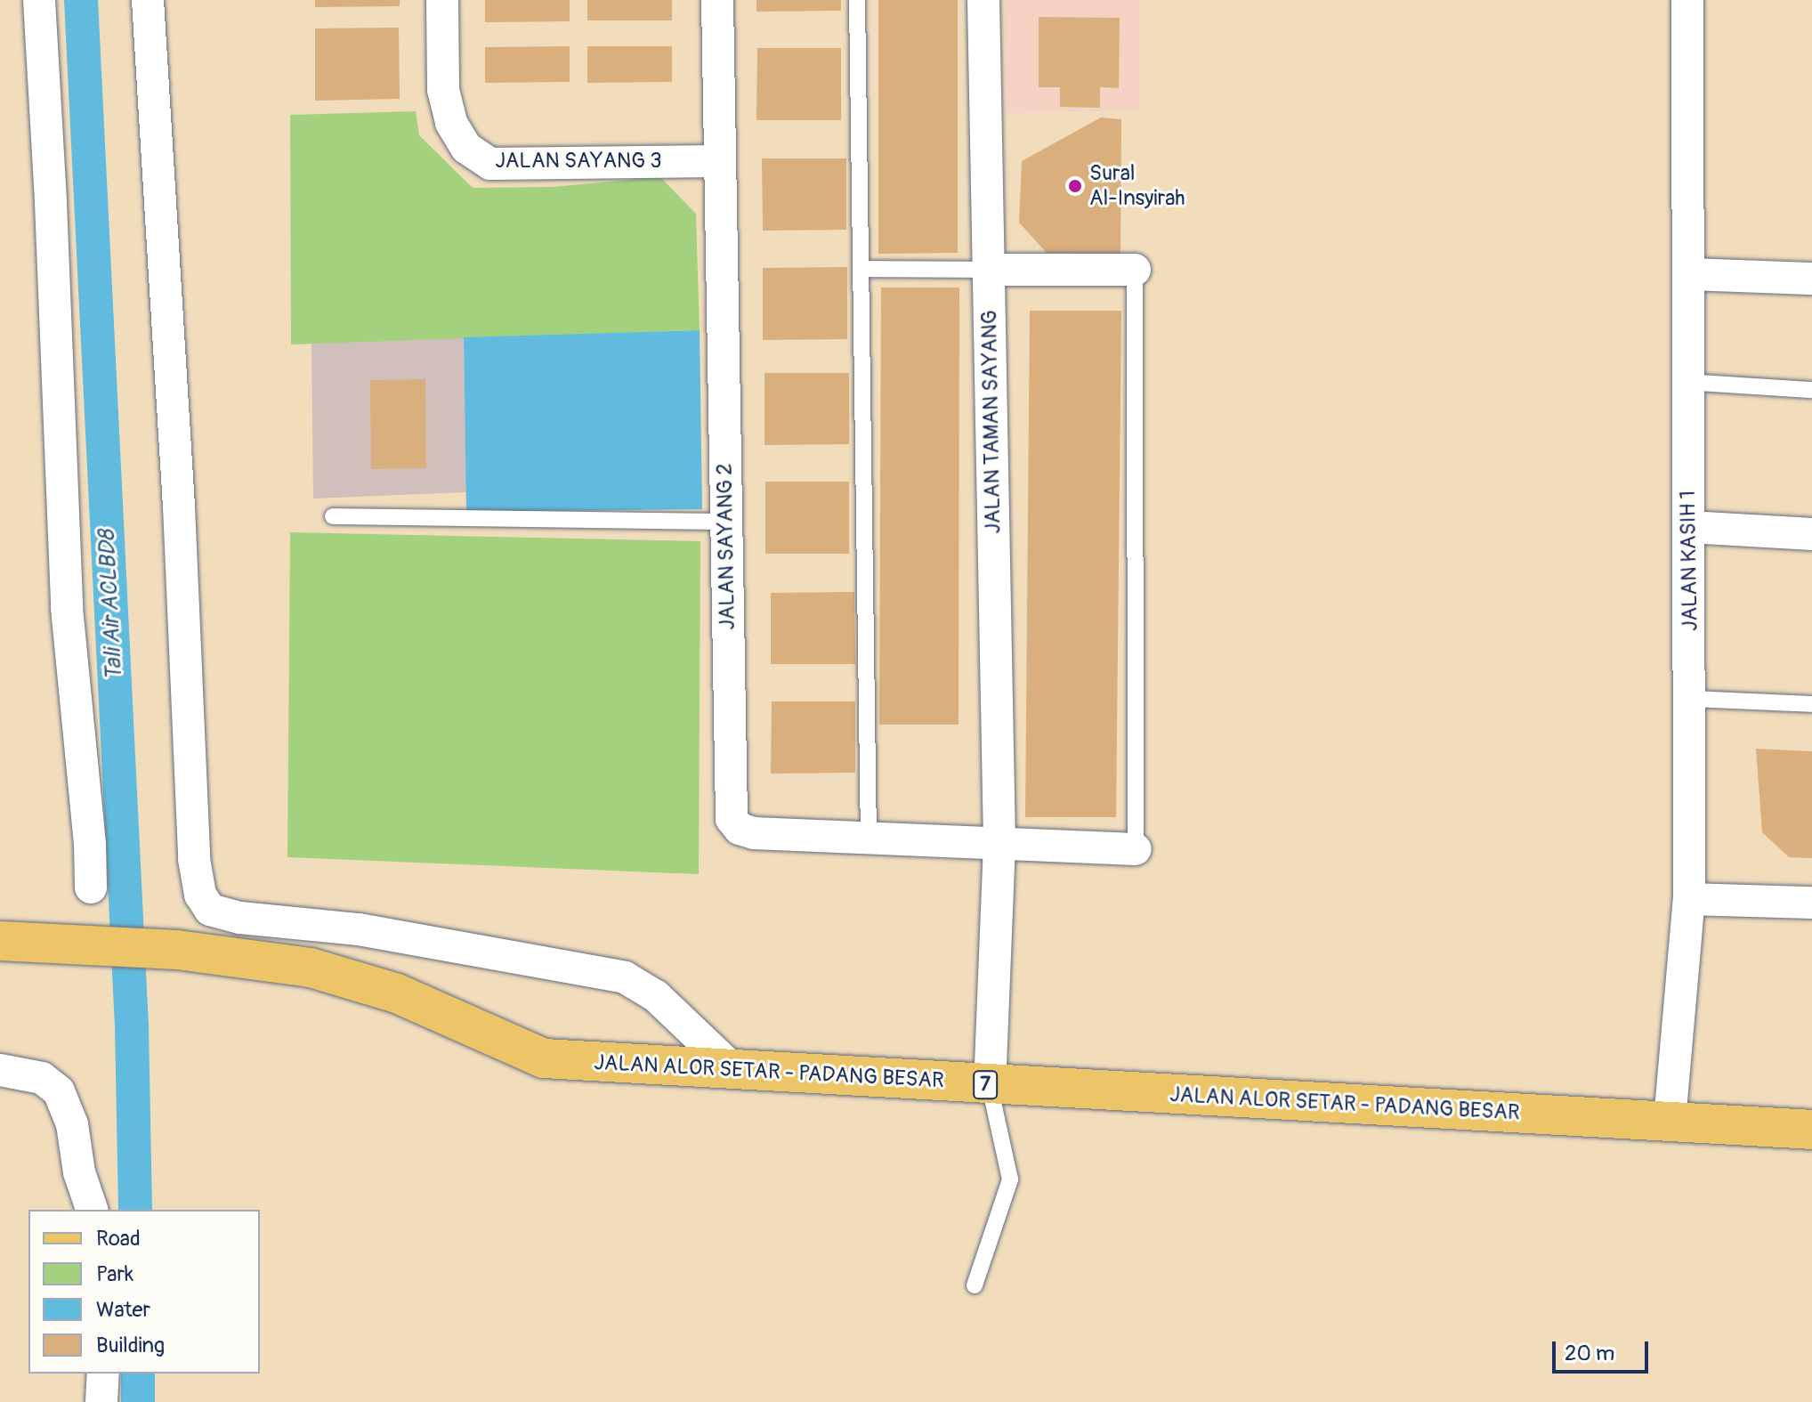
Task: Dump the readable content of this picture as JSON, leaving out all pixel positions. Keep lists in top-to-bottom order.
{
  "streets": {
    "main road": ["JALAN ALOR SETAR - PADANG BESAR", "7"],
    "street": [
      "JALAN SAYANG 3",
      "JALAN TAMAN SAYANG",
      "JALAN SAYANG 2",
      "JALAN KASIH 1"
    ]
  },
  "crossings": [
    ["JALAN SAYANG 3", "JALAN SAYANG 2"],
    ["JALAN TAMAN SAYANG", "JALAN SAYANG 2"],
    ["JALAN TAMAN SAYANG", "JALAN ALOR SETAR - PADANG BESAR"],
    ["JALAN KASIH 1", "JALAN ALOR SETAR - PADANG BESAR"]
  ],
  "water": ["Tali Air ACLBD8"],
  "places": ["Sural Al-Insyirah"],
  "legend": [
    "Road",
    "Park",
    "Water",
    "Building"
  ],
  "scale_bar": "20 m"
}
